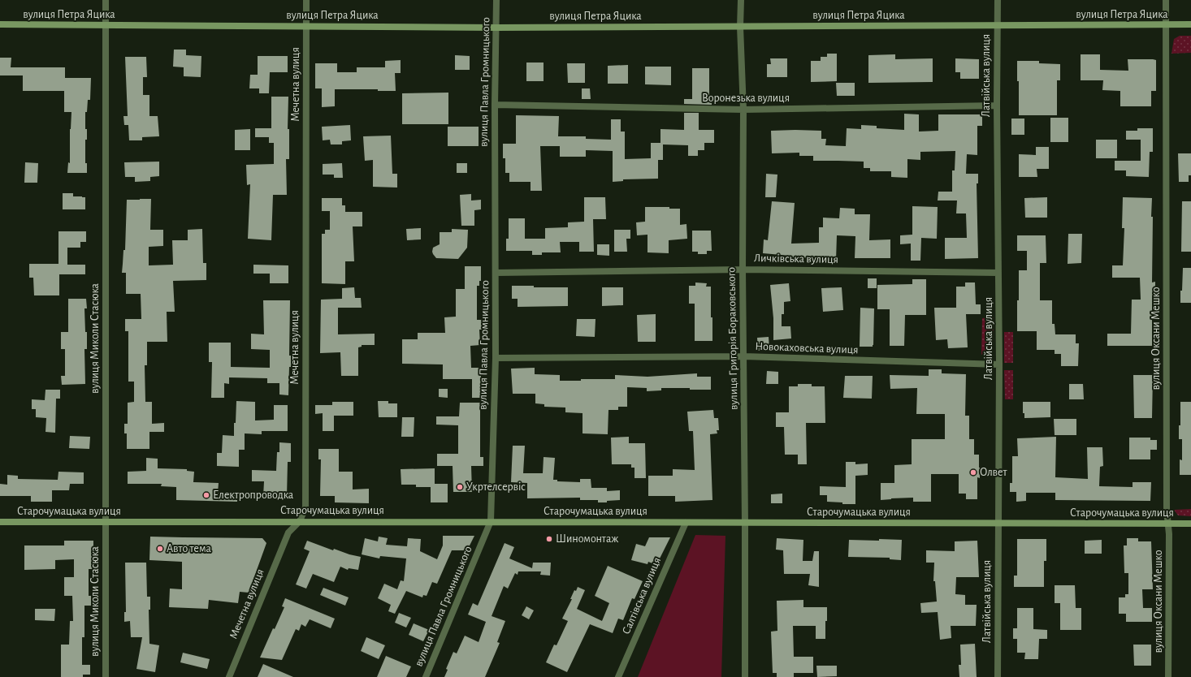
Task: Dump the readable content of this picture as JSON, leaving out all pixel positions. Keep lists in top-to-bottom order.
{
  "streets": {
    "street": [
      "вулиця Петра Яцика",
      "Латвійська вулиця",
      "вулиця Павла Громницького",
      "Мечетна вулиця",
      "Воронезька вулиця",
      "Личківська вулиця",
      "вулиця Миколи Стасюка",
      "вулиця Григорія Бораковського",
      "вулиця Оксани Мешко",
      "Новокаховська вулиця",
      "Старочумацька вулиця",
      "Салтівська вулиця"
    ]
  },
  "crossings": [
    ["вулиця Петра Яцика", "Латвійська вулиця"],
    ["вулиця Петра Яцика", "вулиця Павла Громницького"],
    ["вулиця Петра Яцика", "Мечетна вулиця"],
    ["вулиця Петра Яцика", "вулиця Миколи Стасюка"],
    ["вулиця Петра Яцика", "вулиця Григорія Бораковського"],
    ["вулиця Петра Яцика", "вулиця Оксани Мешко"],
    ["Латвійська вулиця", "Воронезька вулиця"],
    ["Латвійська вулиця", "Личківська вулиця"],
    ["Латвійська вулиця", "Новокаховська вулиця"],
    ["Латвійська вулиця", "Старочумацька вулиця"],
    ["вулиця Павла Громницького", "Воронезька вулиця"],
    ["вулиця Павла Громницького", "Личківська вулиця"],
    ["вулиця Павла Громницького", "Новокаховська вулиця"],
    ["вулиця Павла Громницького", "Старочумацька вулиця"],
    ["Мечетна вулиця", "Старочумацька вулиця"],
    ["Воронезька вулиця", "вулиця Григорія Бораковського"],
    ["Личківська вулиця", "вулиця Григорія Бораковського"],
    ["вулиця Миколи Стасюка", "Старочумацька вулиця"],
    ["вулиця Григорія Бораковського", "Новокаховська вулиця"],
    ["вулиця Григорія Бораковського", "Старочумацька вулиця"],
    ["вулиця Оксани Мешко", "Старочумацька вулиця"],
    ["Старочумацька вулиця", "Салтівська вулиця"]
  ],
  "places": [
    "Олвет",
    "Укртелсервіс",
    "Електропроводка",
    "Шиномонтаж",
    "Авто тема"
  ]
}
